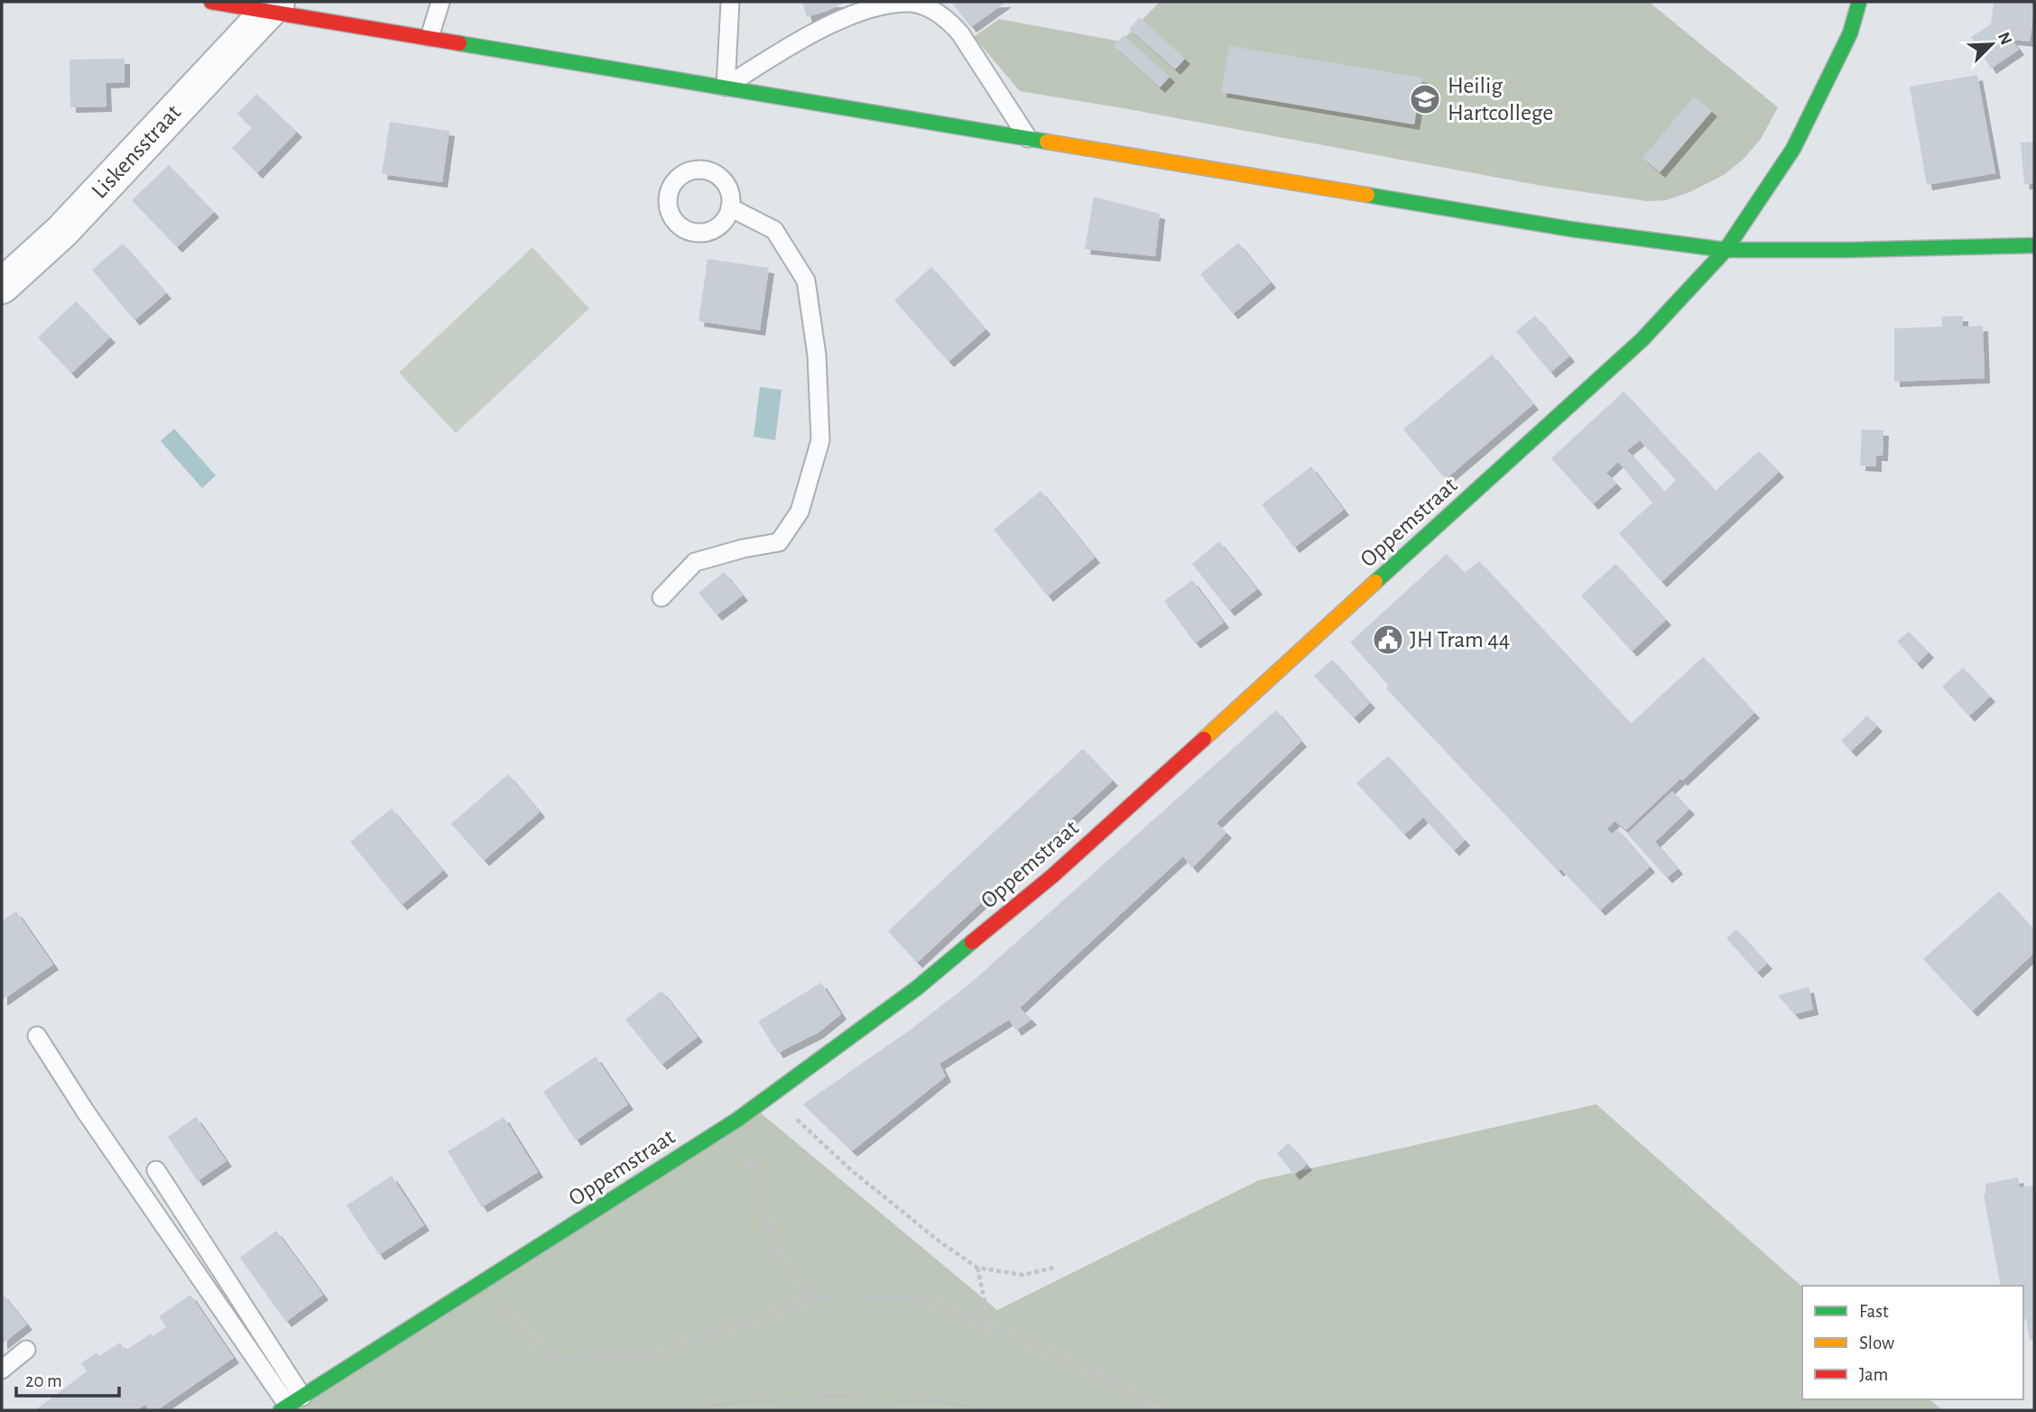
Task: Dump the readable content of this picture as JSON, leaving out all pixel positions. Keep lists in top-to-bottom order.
{
  "streets": {
    "street": ["Liskensstraat", "Oppemstraat"]
  },
  "places": {
    "school or university": ["Heilig Hartcollege"],
    "public building": ["JH Tram 44"]
  },
  "legend": ["Fast", "Slow", "Jam"],
  "scale_bar": "20 m",
  "north": "top right"
}
